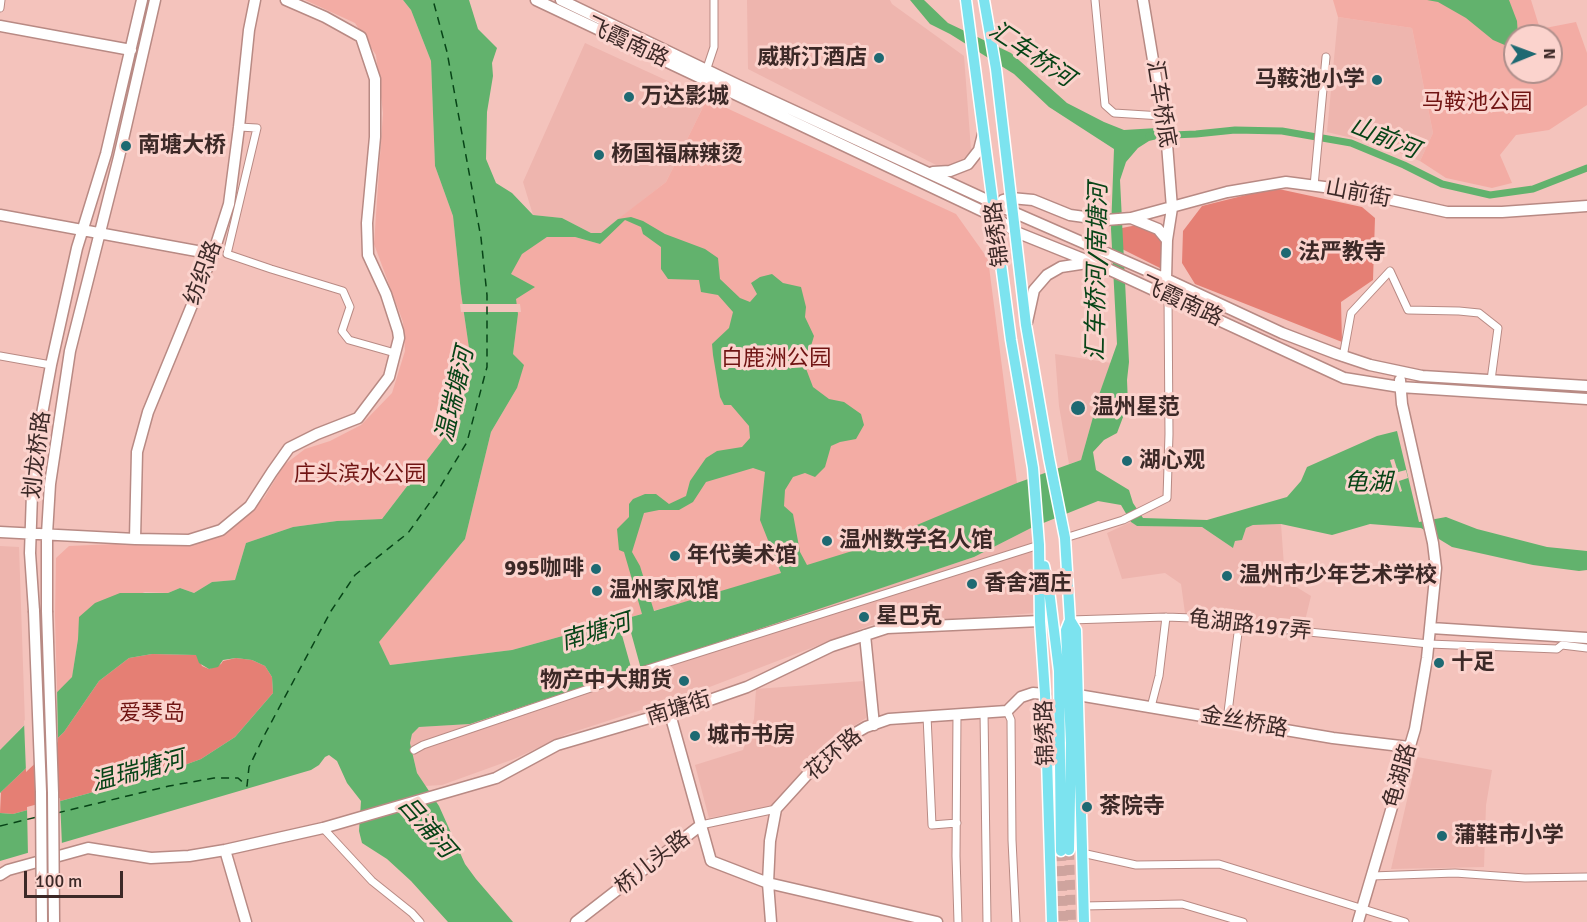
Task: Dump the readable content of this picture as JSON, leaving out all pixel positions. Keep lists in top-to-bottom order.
{
  "streets": {
    "main road": ["锦绣路"],
    "street": [
      "飞霞南路",
      "汇车桥底",
      "山前街",
      "纺织路",
      "划龙桥路",
      "龟湖路197弄",
      "南塘街",
      "金丝桥路",
      "花环路",
      "龟湖路",
      "桥儿头路"
    ]
  },
  "crossings": [
    ["飞霞南路", "汇车桥底"],
    ["飞霞南路", "山前街"],
    ["飞霞南路", "锦绣路"],
    ["飞霞南路", "龟湖路"],
    ["汇车桥底", "山前街"],
    ["山前街", "锦绣路"],
    ["锦绣路", "龟湖路197弄"],
    ["锦绣路", "南塘街"],
    ["锦绣路", "金丝桥路"],
    ["龟湖路197弄", "龟湖路"],
    ["金丝桥路", "龟湖路"]
  ],
  "water": [
    "汇车桥河",
    "山前河",
    "汇车桥河/南塘河",
    "温瑞塘河",
    "龟湖",
    "南塘河",
    "吕浦河"
  ],
  "parks": [
    "马鞍池公园",
    "白鹿洲公园",
    "庄头滨水公园",
    "爱琴岛"
  ],
  "places": [
    "威斯汀酒店",
    "马鞍池小学",
    "万达影城",
    "南塘大桥",
    "杨国福麻辣烫",
    "法严教寺",
    "温州星范",
    "湖心观",
    "温州数学名人馆",
    "年代美术馆",
    "995咖啡",
    "温州市少年艺术学校",
    "香舍酒庄",
    "温州家风馆",
    "星巴克",
    "十足",
    "物产中大期货",
    "城市书房",
    "茶院寺",
    "蒲鞋市小学"
  ],
  "scale_bar": "100 m",
  "north": "right"
}
